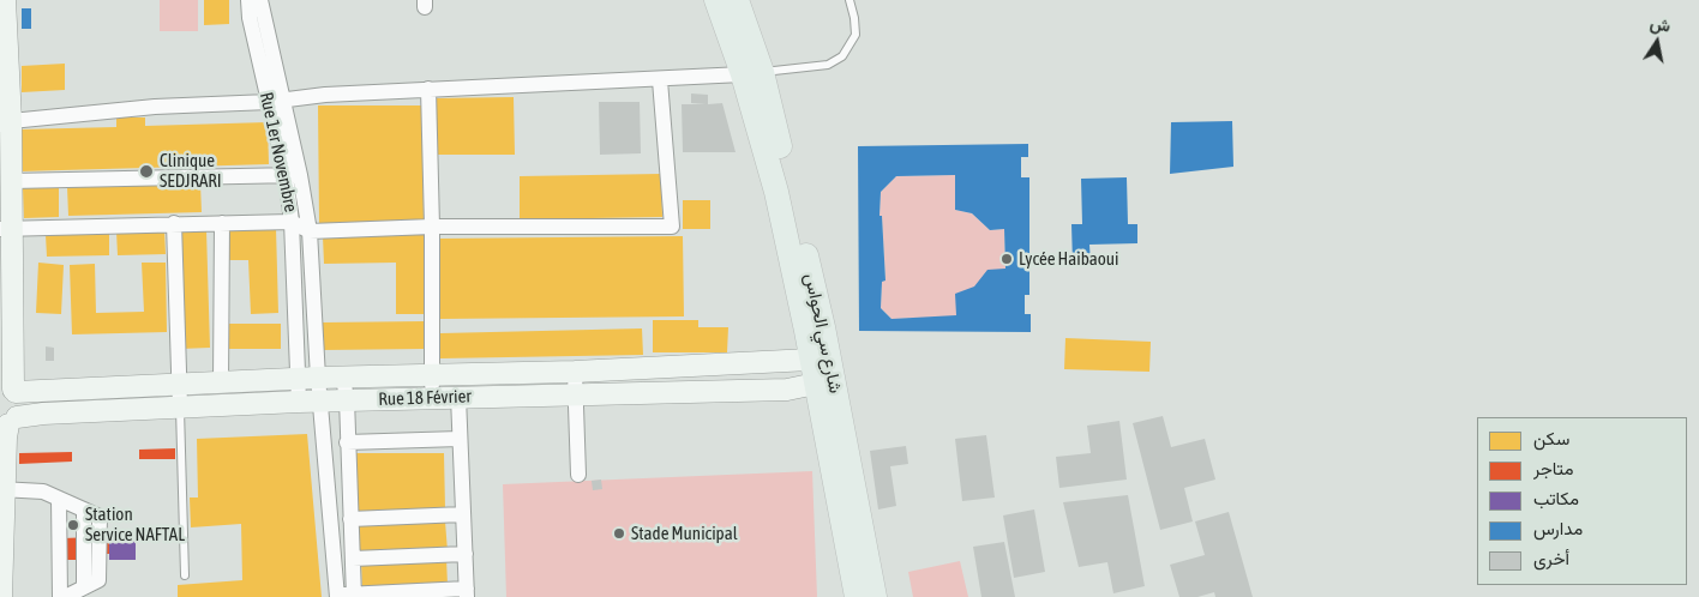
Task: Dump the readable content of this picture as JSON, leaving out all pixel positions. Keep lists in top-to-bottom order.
{
  "streets": {
    "main road": ["شارع سي الحواس"],
    "street": ["Rue 1er Novembre", "Rue 18 Février"]
  },
  "crossings": [
    ["Rue 1er Novembre", "Rue 18 Février"],
    ["شارع سي الحواس", "Rue 18 Février"]
  ],
  "places": [
    "Clinique SEDJRARI",
    "Lycée Haibaoui",
    "Station Service NAFTAL",
    "Stade Municipal"
  ],
  "legend": [
    "سكن",
    "متاجر",
    "مكاتب",
    "مدارس",
    "أخرى"
  ],
  "north": "top"
}
